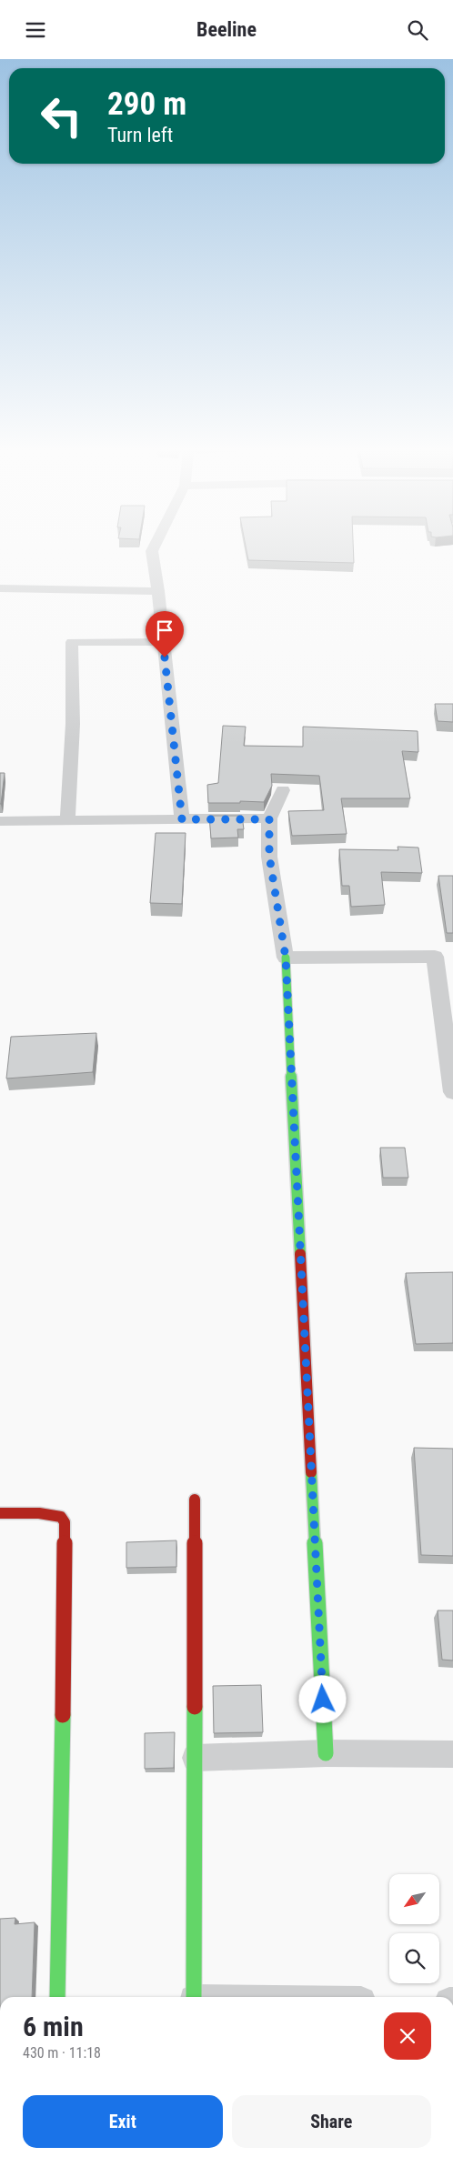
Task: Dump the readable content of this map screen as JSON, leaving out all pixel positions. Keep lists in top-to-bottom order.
{
  "north": "bottom left",
  "page": {
    "header": "Beeline",
    "turn": ["290 m", "Turn left"],
    "heading": ["6 min", "430 m · 11:18"],
    "buttons": ["Exit", "Share"]
  }
}
